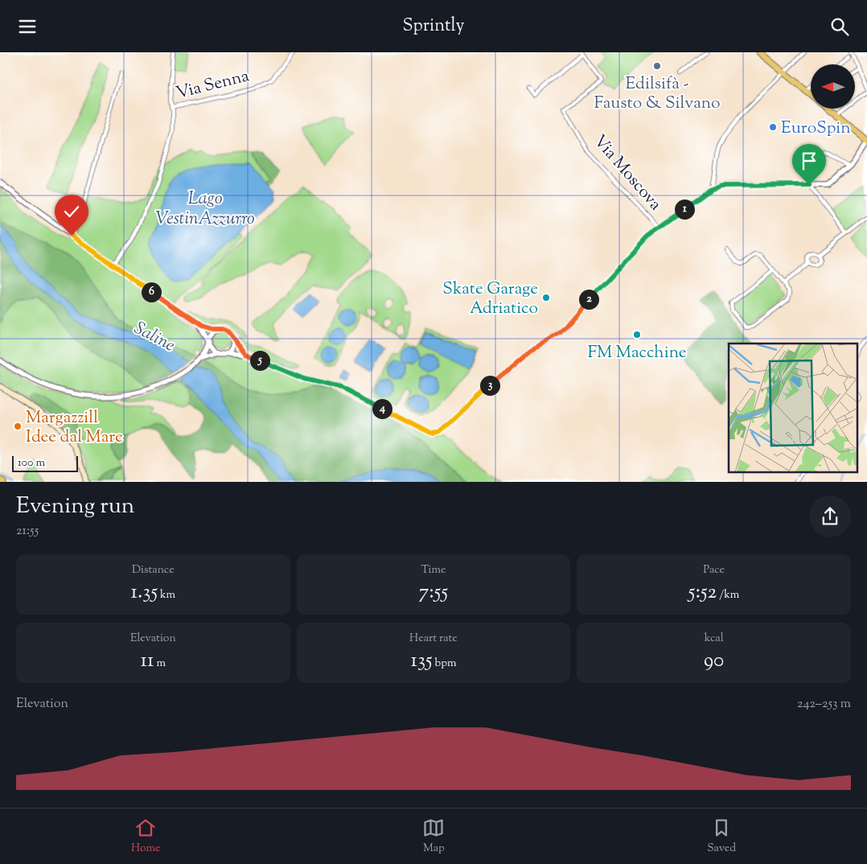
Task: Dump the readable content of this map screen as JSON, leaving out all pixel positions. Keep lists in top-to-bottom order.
{
  "streets": {
    "street": ["Via Senna", "Via Moscova"]
  },
  "water": ["Lago VestinAzzurro", "Saline"],
  "places": [
    "Edilsifà - Fausto & Silvano",
    "EuroSpin",
    "Skate Garage Adriatico",
    "FM Macchine",
    "Margazzill Idee dal Mare"
  ],
  "scale_bar": "100 m",
  "north": "left",
  "page": {
    "header": "Sprintly",
    "pins": [
      "1",
      "6",
      "2",
      "5",
      "3",
      "4"
    ],
    "scale": "100 m",
    "heading": ["Evening run", "21:55"],
    "stats": [
      ["Distance", "1.35 km"],
      ["Time", "7:55"],
      ["Pace", "5:52 /km"],
      ["Elevation", "11 m"],
      ["Heart rate", "135 bpm"],
      ["kcal", "90"]
    ],
    "chart": ["Elevation", "242–253 m"],
    "tabs": ["Home", "Map", "Saved"]
  }
}
